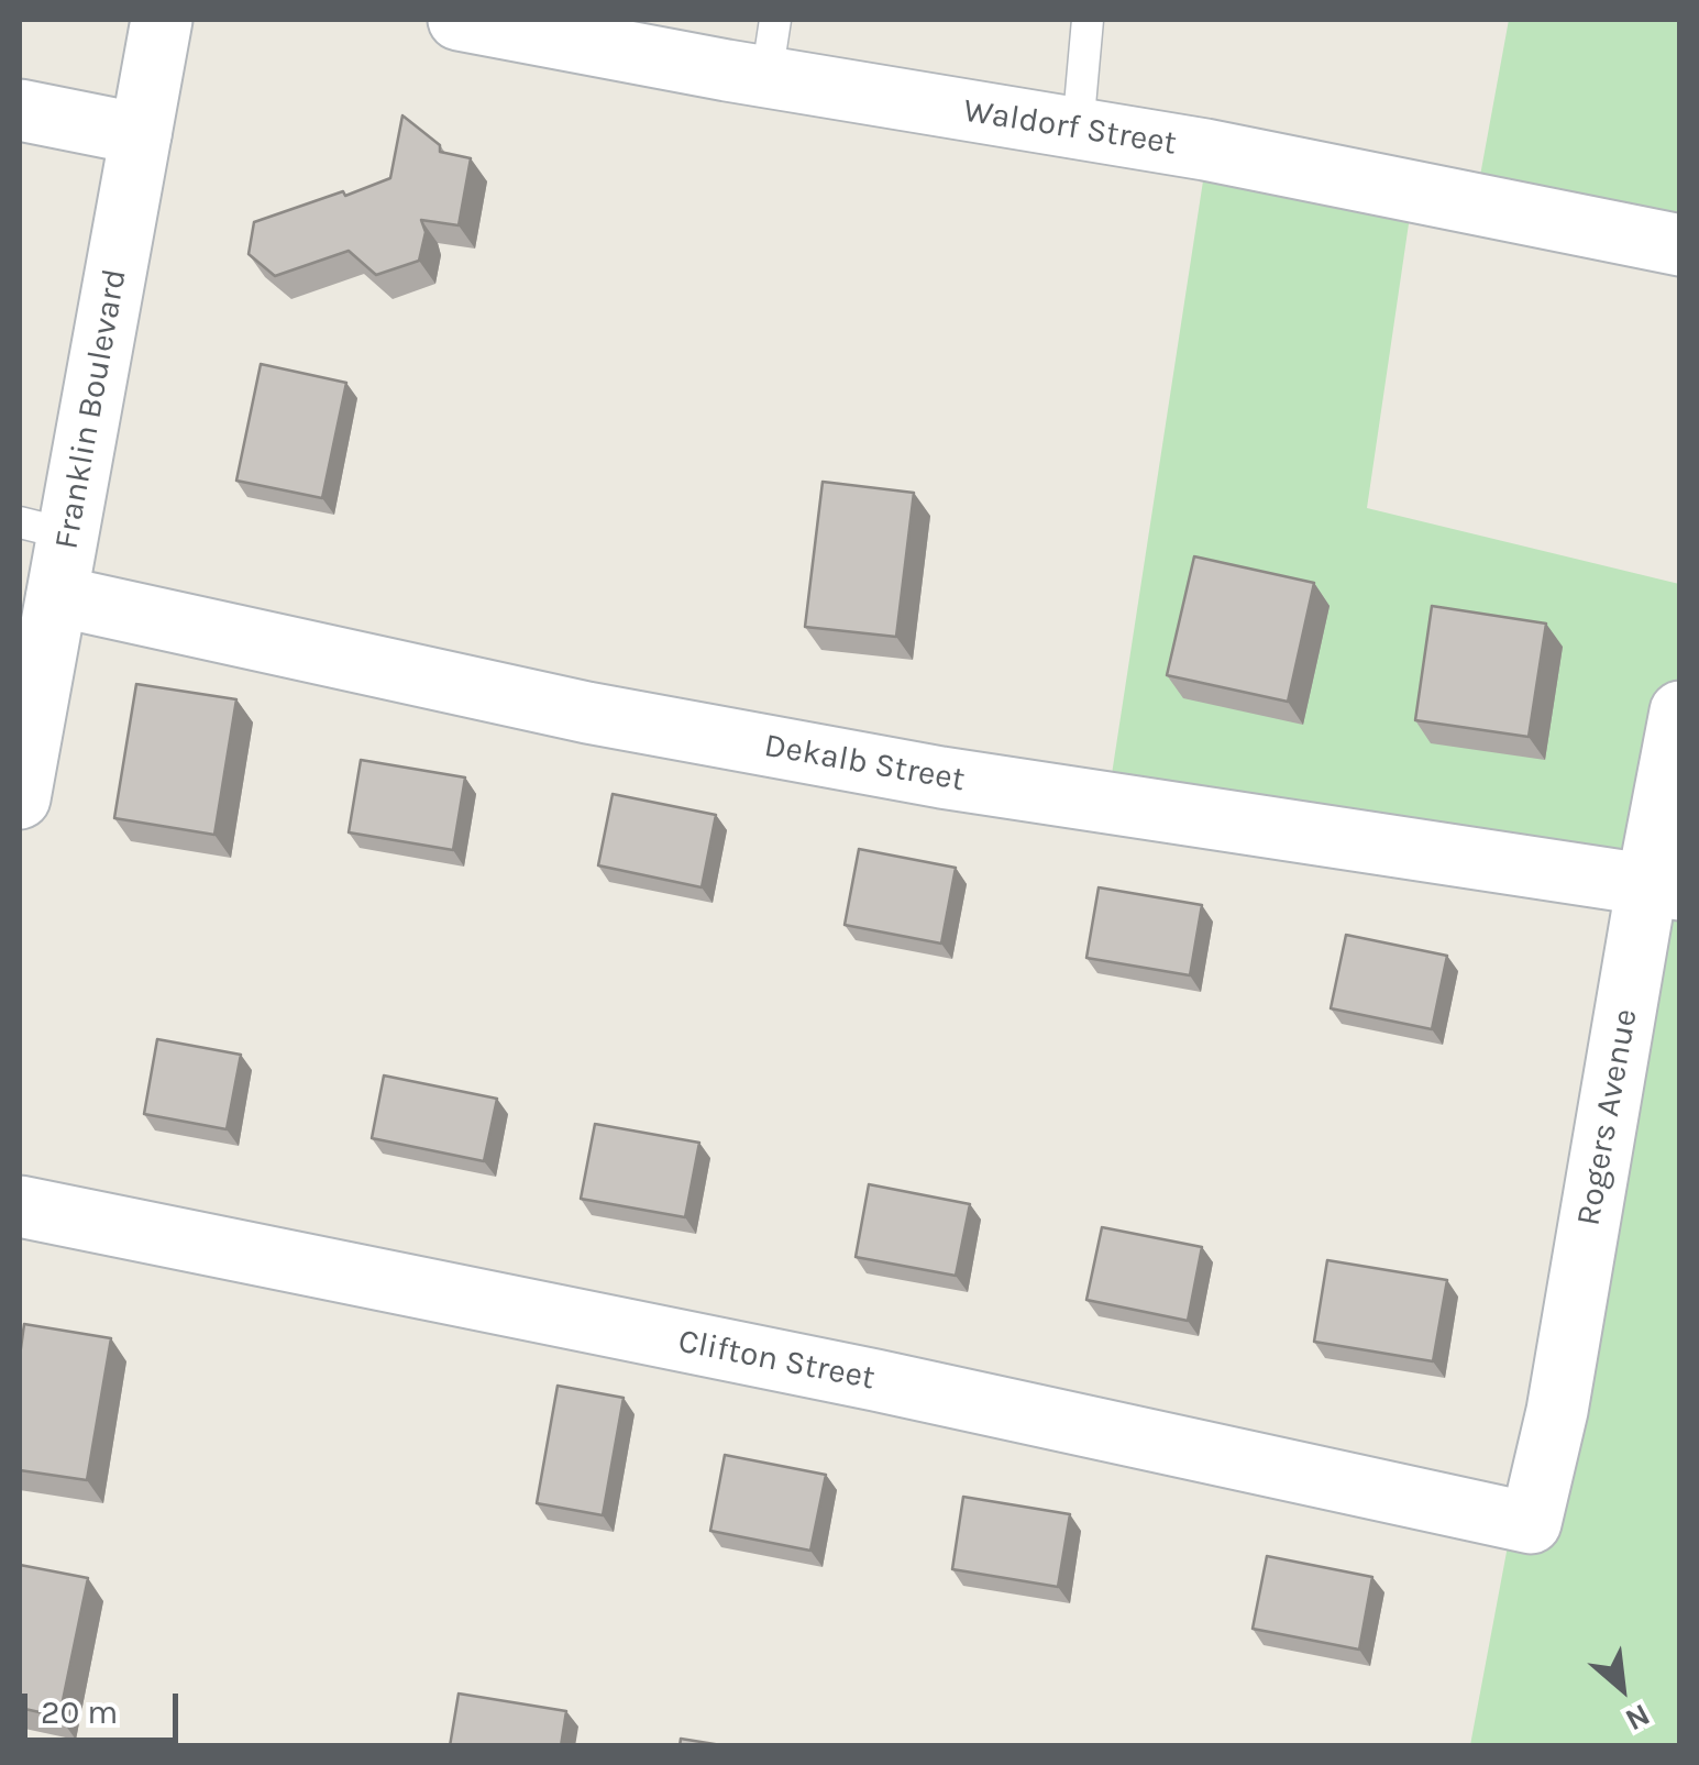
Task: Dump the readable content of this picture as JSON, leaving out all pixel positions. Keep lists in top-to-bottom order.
{
  "streets": {
    "street": [
      "Waldorf Street",
      "Franklin Boulevard",
      "Dekalb Street",
      "Rogers Avenue",
      "Clifton Street"
    ]
  },
  "crossings": [
    ["Franklin Boulevard", "Dekalb Street"],
    ["Dekalb Street", "Rogers Avenue"],
    ["Rogers Avenue", "Clifton Street"]
  ],
  "scale_bar": "20 m",
  "north": "bottom right"
}
